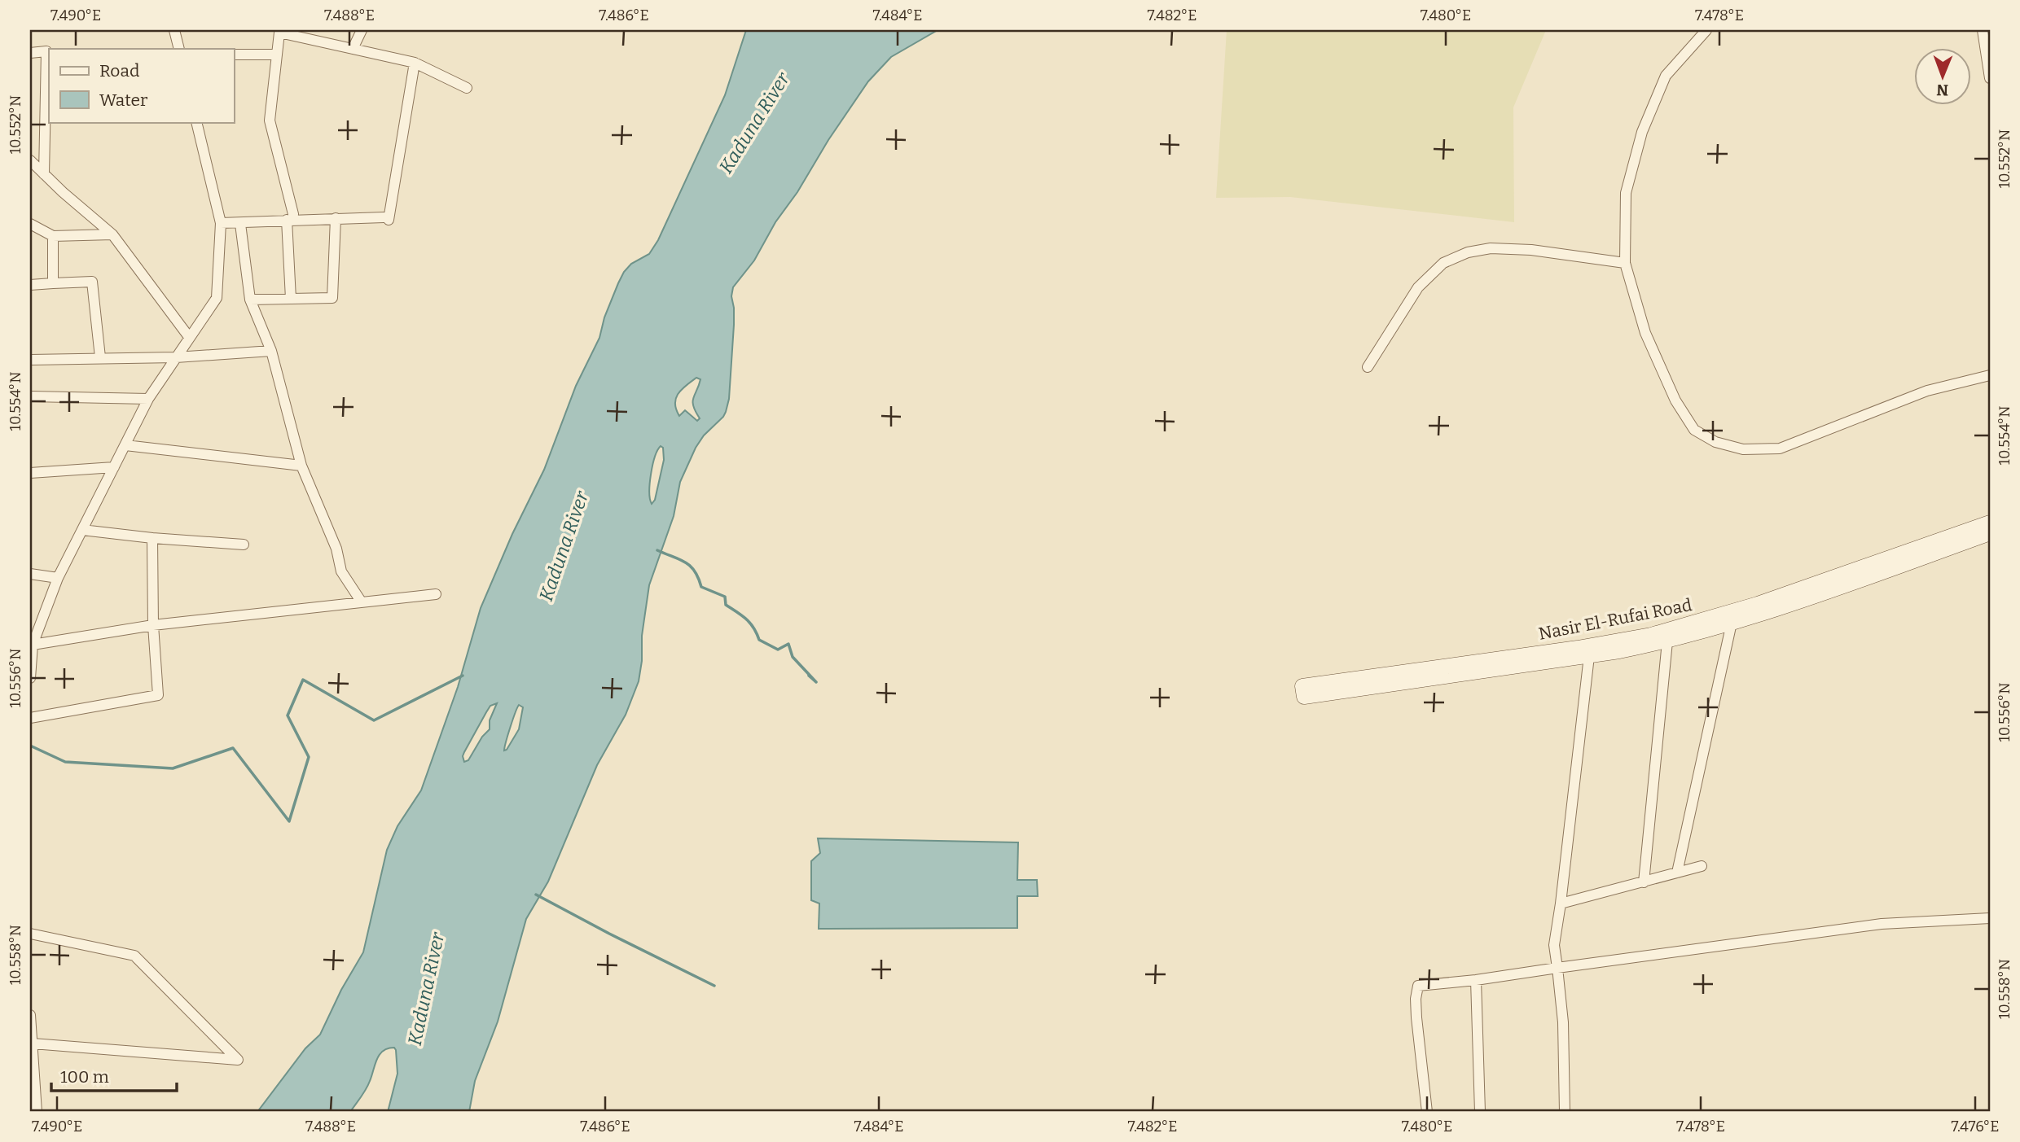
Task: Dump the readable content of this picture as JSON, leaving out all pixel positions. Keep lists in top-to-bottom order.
{
  "streets": {
    "main road": ["Nasir El-Rufai Road"]
  },
  "water": ["Kaduna River"],
  "legend": ["Road", "Water"],
  "scale_bar": "100 m",
  "north": "bottom",
  "coordinates": [
    "7.490°E",
    "7.488°E",
    "7.486°E",
    "7.484°E",
    "7.482°E",
    "7.480°E",
    "7.478°E",
    "10.552°N",
    "10.554°N",
    "10.556°N",
    "10.558°N",
    "7.476°E"
  ]
}
